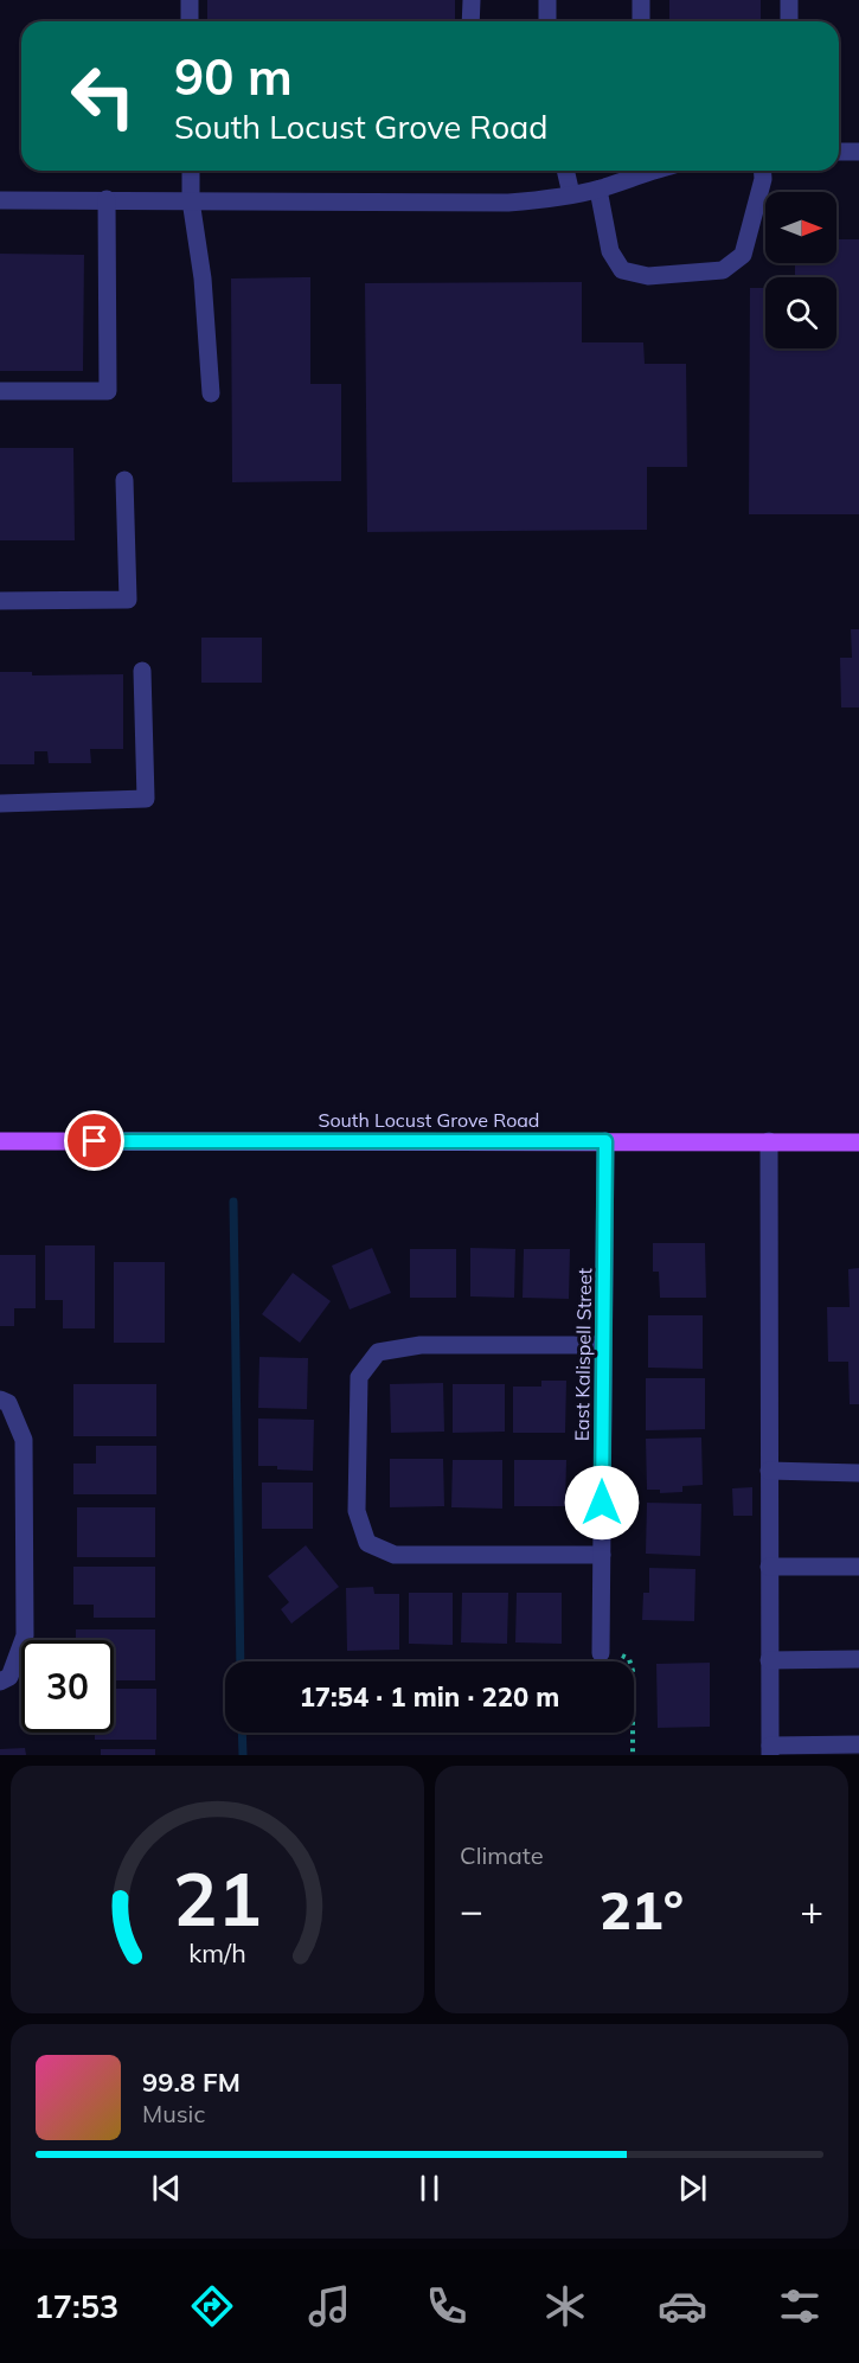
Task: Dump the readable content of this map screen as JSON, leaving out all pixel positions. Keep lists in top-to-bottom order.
{
  "streets": {
    "main road": ["South Locust Grove Road"],
    "street": ["East Kalispell Street"]
  },
  "crossings": [
    ["South Locust Grove Road", "East Kalispell Street"]
  ],
  "north": "right",
  "page": {
    "turn": ["90 m", "South Locust Grove Road"],
    "limit": "30",
    "trip": "17:54 · 1 min · 220 m",
    "tile": "Climate",
    "heat": ["−", "21°", "+"],
    "song": ["99.8 FM", "Music"],
    "tabs": "17:53",
    "gauge": ["21", "km/h"]
  }
}
